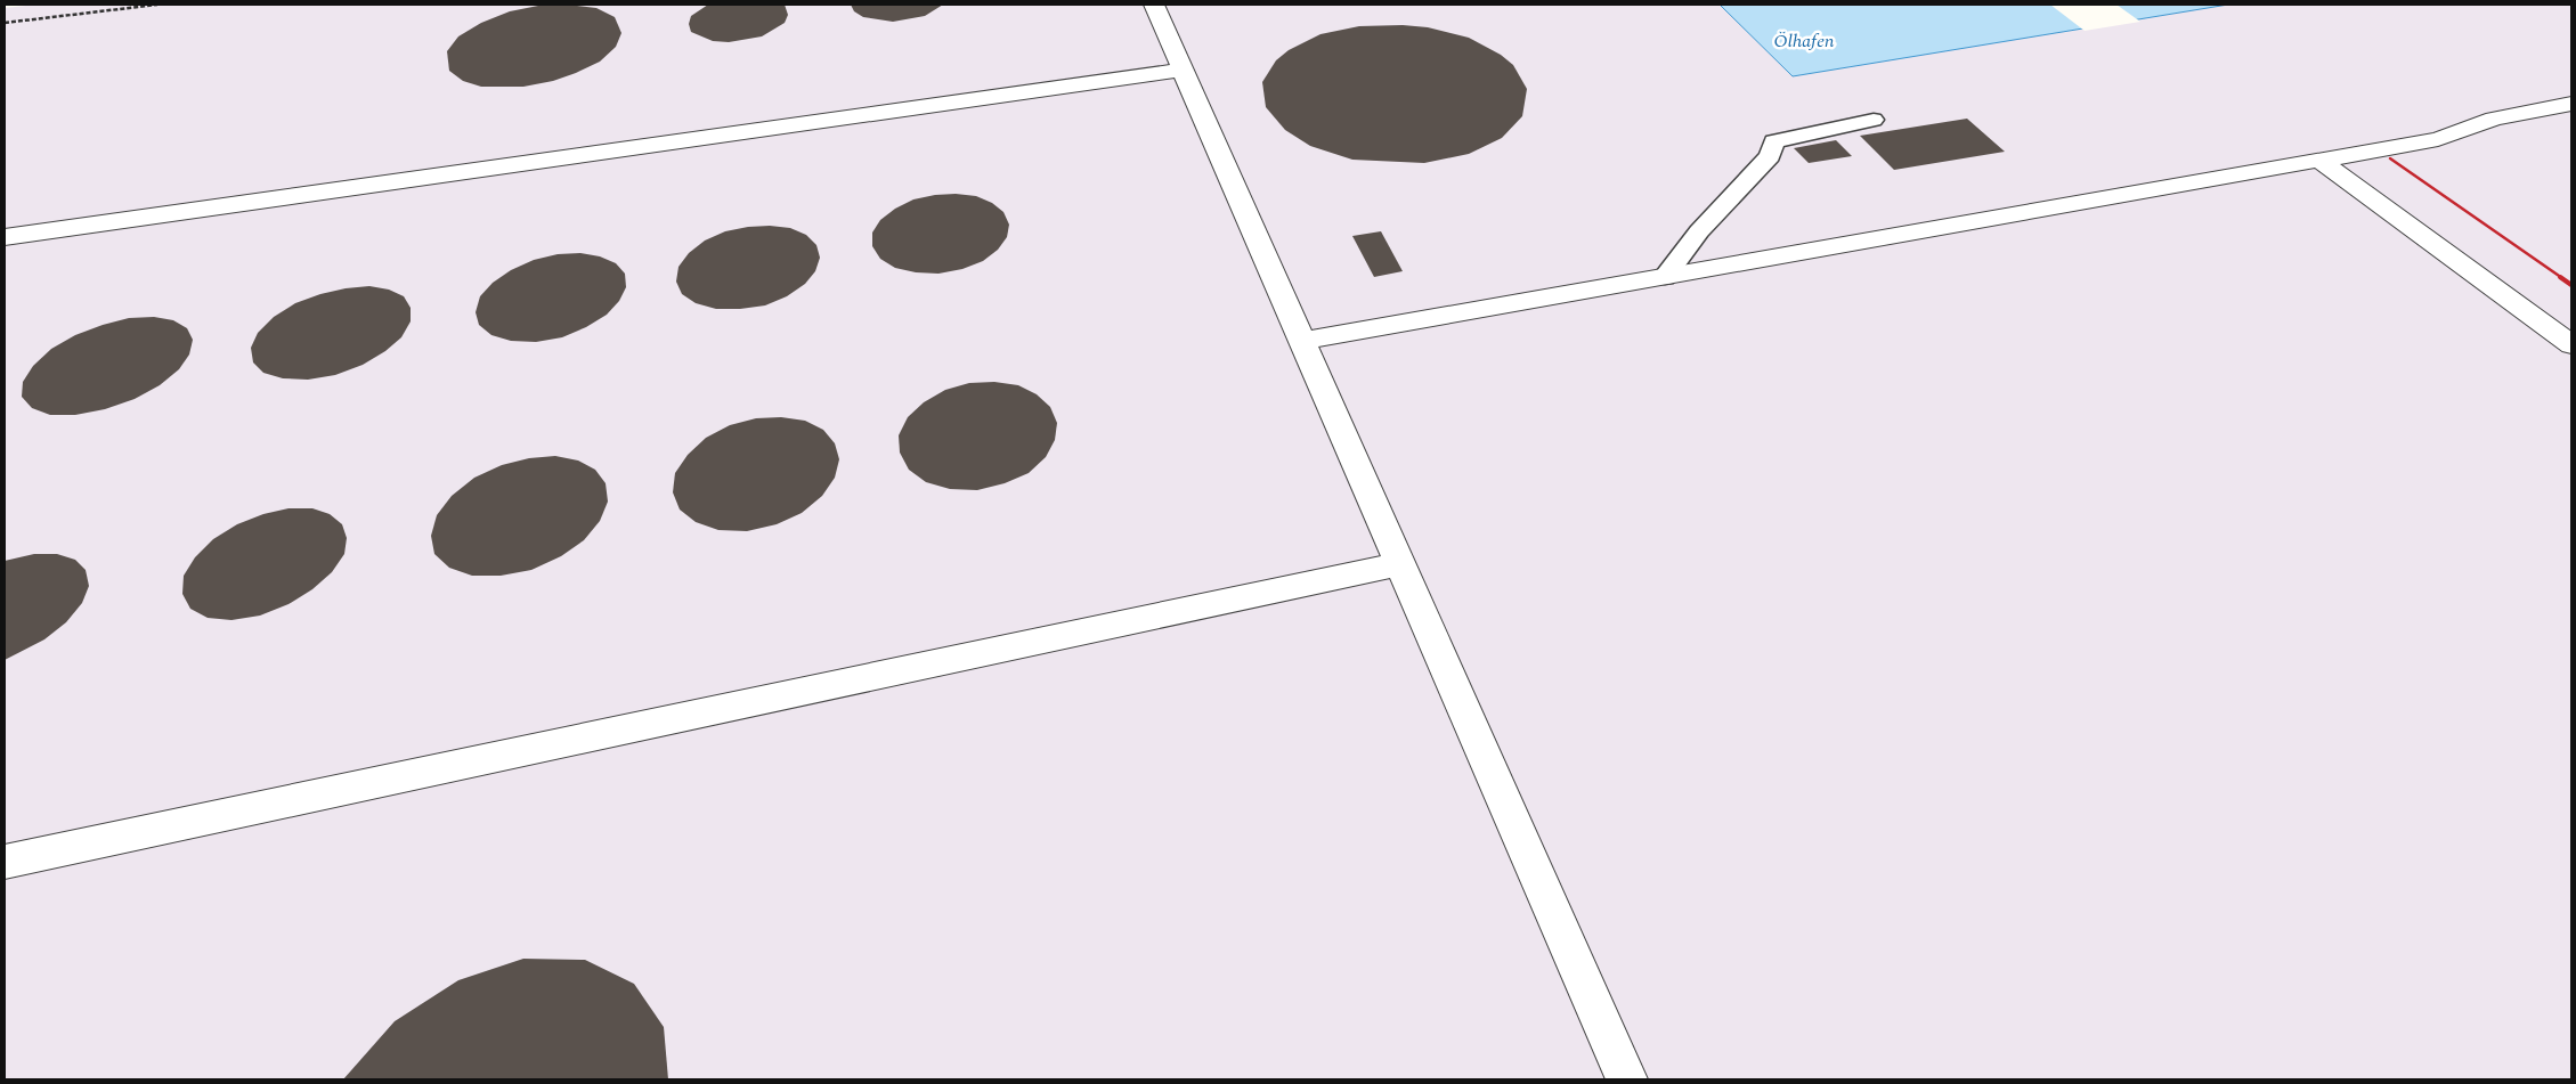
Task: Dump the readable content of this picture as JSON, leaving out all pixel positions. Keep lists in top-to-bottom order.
{
  "water": ["Ölhafen"]
}
